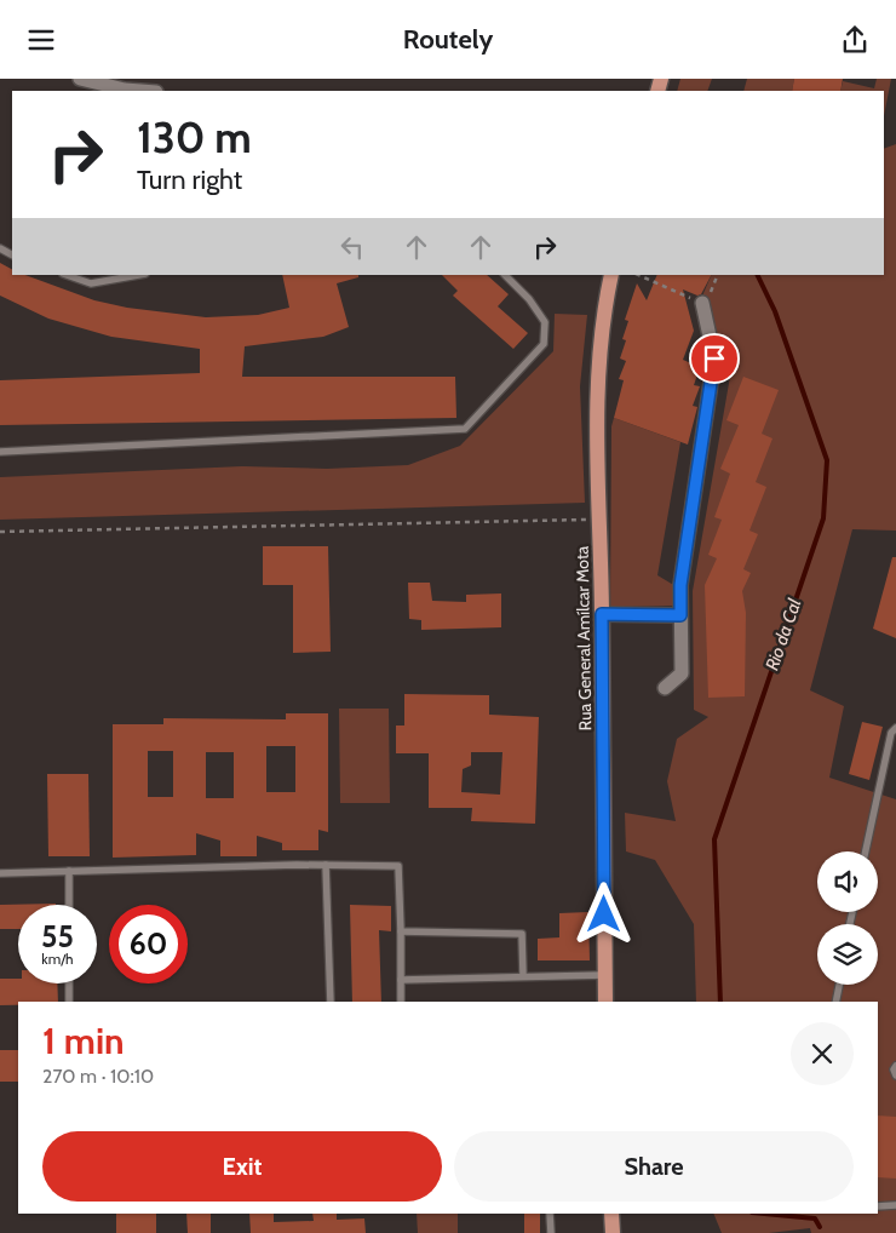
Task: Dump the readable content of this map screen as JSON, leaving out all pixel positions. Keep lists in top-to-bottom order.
{
  "streets": {
    "main road": ["Rua General Amílcar Mota"]
  },
  "water": ["Rio da Cal"],
  "page": {
    "header": "Routely",
    "turn": ["130 m", "Turn right"],
    "speed": "55 km/h",
    "limit": "60",
    "heading": ["1 min", "270 m · 10:10"],
    "buttons": ["Exit", "Share"]
  }
}
